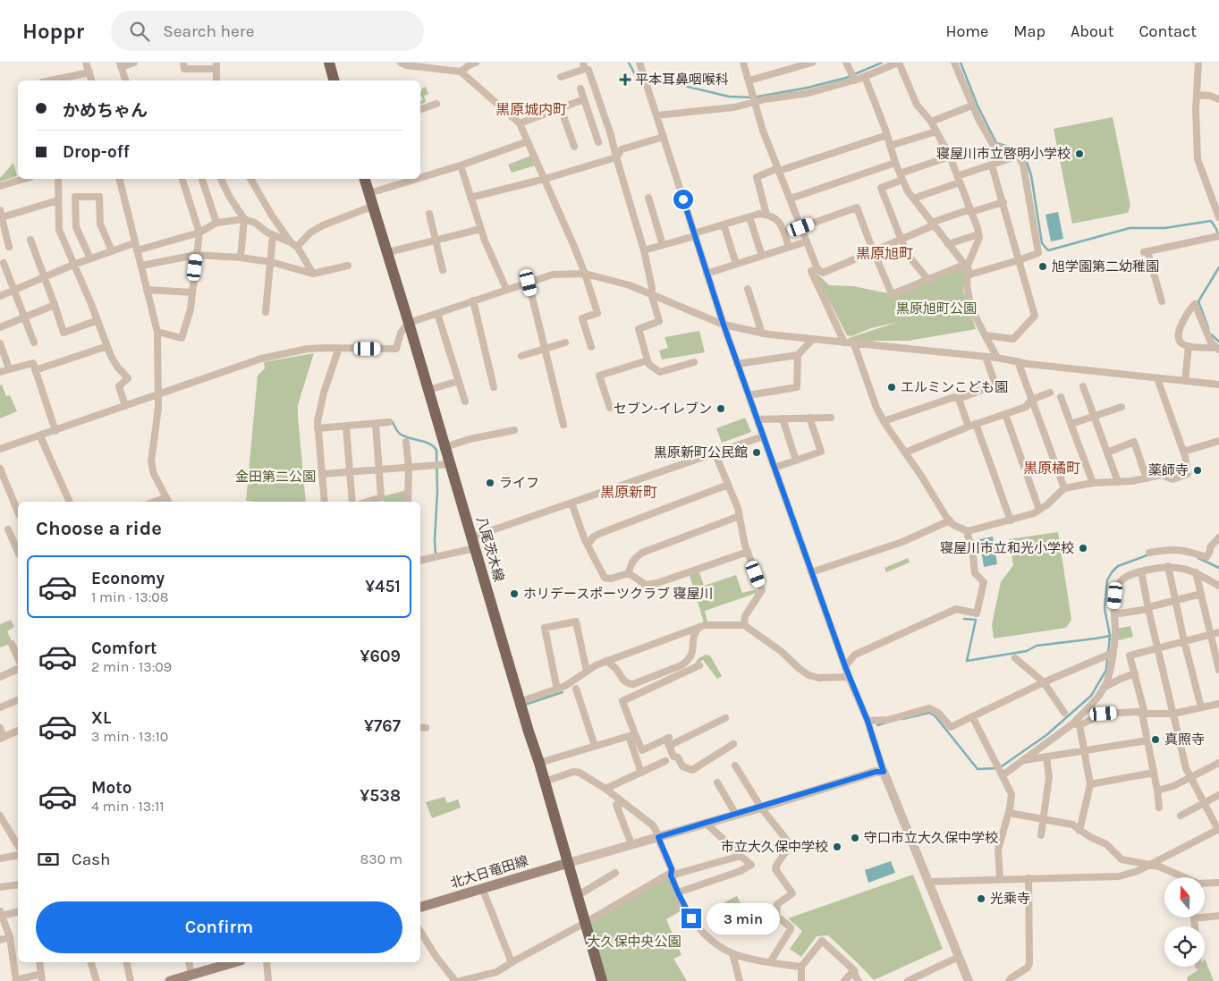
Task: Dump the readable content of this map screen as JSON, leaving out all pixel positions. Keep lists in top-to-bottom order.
{
  "streets": {
    "main road": ["八尾茨木線", "北大日竜田線"]
  },
  "crossings": [
    ["八尾茨木線", "北大日竜田線"]
  ],
  "districts": [
    "黒原城内町",
    "黒原旭町",
    "黒原橘町",
    "黒原新町"
  ],
  "parks": ["黒原旭町公園", "金田第二公園", "大久保中央公園"],
  "places": {
    "health": ["平本耳鼻咽喉科"],
    "other": [
      "寝屋川市立啓明小学校",
      "旭学園第二幼稚園",
      "エルミンこども園",
      "セブン-イレブン",
      "黒原新町公民館",
      "薬師寺",
      "ライフ",
      "寝屋川市立和光小学校",
      "ホリデースポーツクラブ 寝屋川",
      "真照寺",
      "守口市立大久保中学校",
      "市立大久保中学校",
      "光乘寺"
    ]
  },
  "north": "top",
  "page": {
    "header": "Hoppr",
    "search": "Search here",
    "nav": [
      "Home",
      "Map",
      "About",
      "Contact"
    ],
    "banner": ["かめちゃん", "Drop-off"],
    "heading": "Choose a ride",
    "list": [
      {
        "name": "Economy",
        "note": "1 min · 13:08",
        "value": "¥451"
      },
      {
        "name": "Comfort",
        "note": "2 min · 13:09",
        "value": "¥609"
      },
      {
        "name": "XL",
        "note": "3 min · 13:10",
        "value": "¥767"
      },
      {
        "name": "Moto",
        "note": "4 min · 13:11",
        "value": "¥538"
      }
    ],
    "pay": ["Cash", "830 m"],
    "buttons": "Confirm",
    "bubble": "3 min"
  }
}
